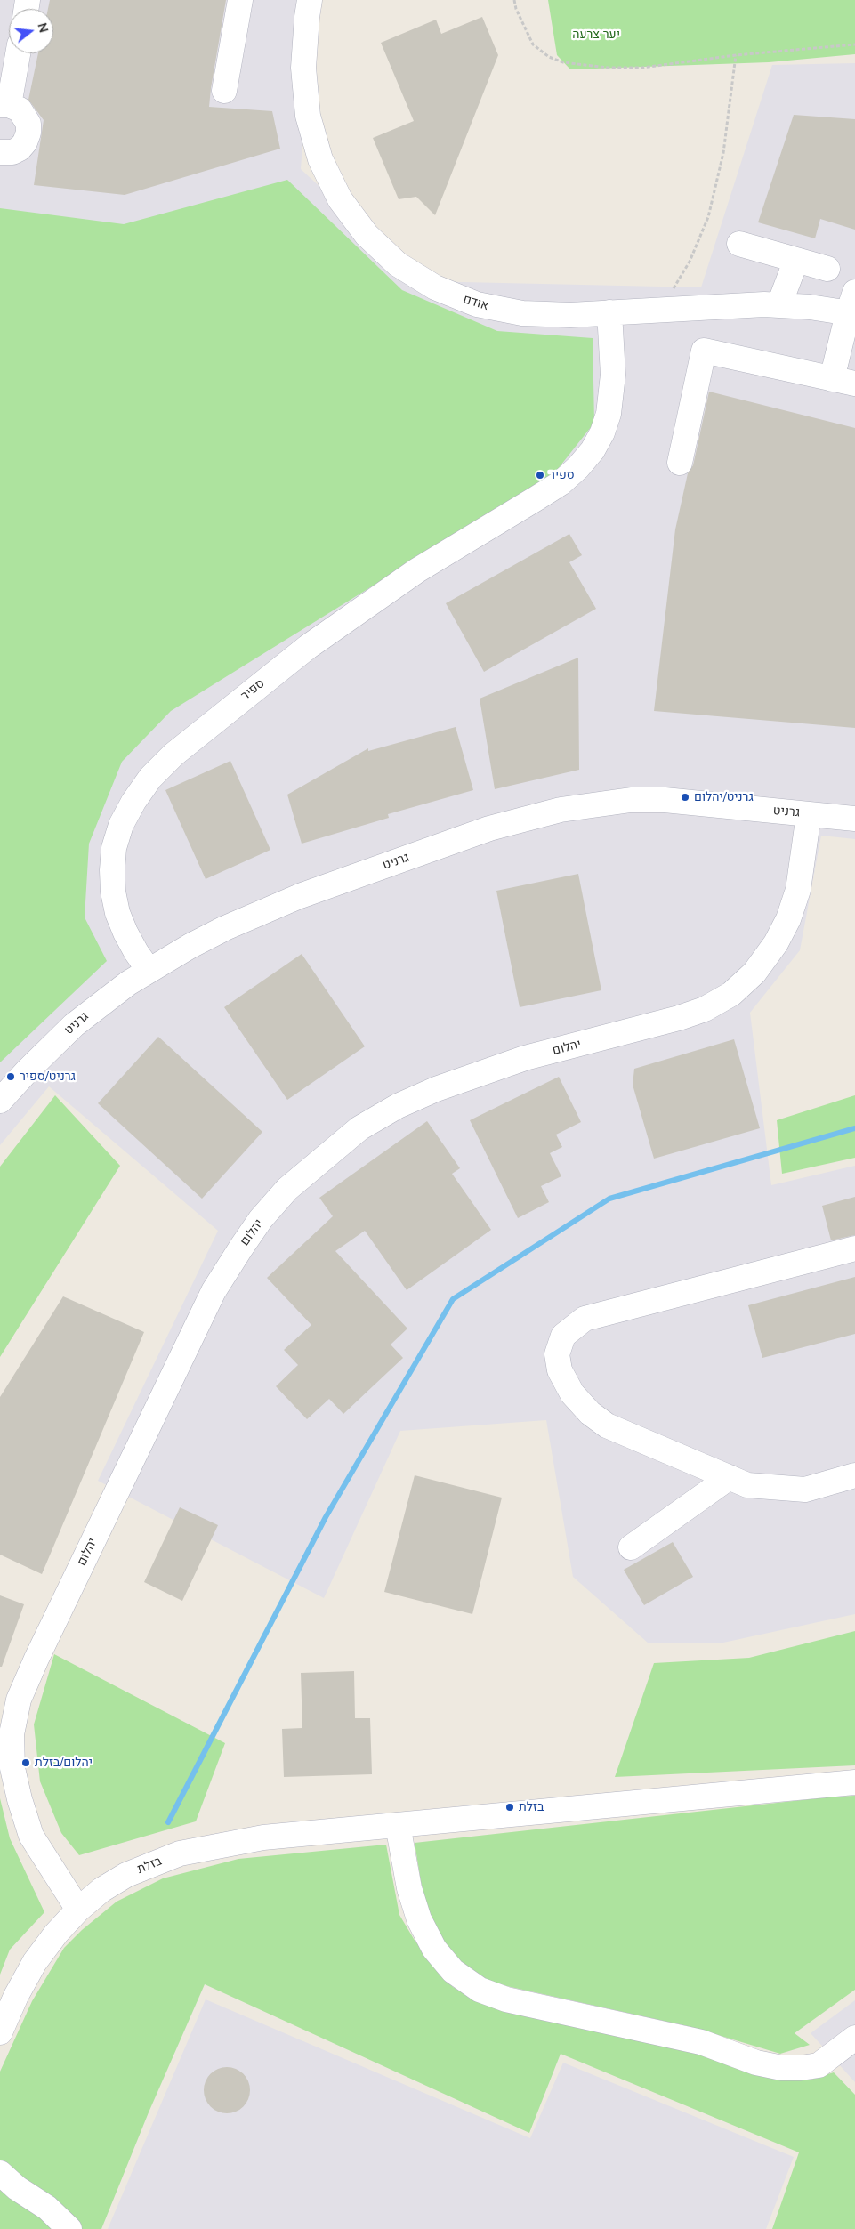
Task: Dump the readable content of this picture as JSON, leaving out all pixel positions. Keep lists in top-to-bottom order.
{
  "streets": {
    "street": [
      "אודם",
      "ספיר",
      "גרניט",
      "יהלום",
      "בזלת"
    ]
  },
  "crossings": [
    ["אודם", "ספיר"],
    ["ספיר", "גרניט"],
    ["גרניט", "יהלום"],
    ["יהלום", "בזלת"]
  ],
  "parks": ["יער צרעה"],
  "places": [
    "ספיר",
    "גרניט/יהלום",
    "גרניט/ספיר",
    "יהלום/בזלת",
    "בזלת"
  ],
  "north": "right"
}
